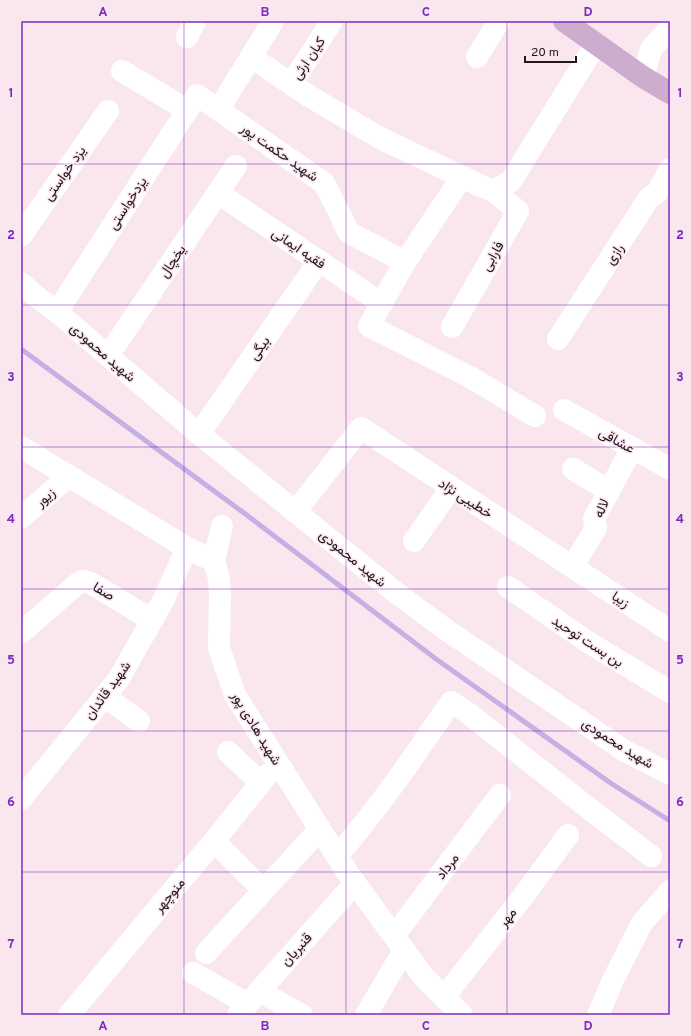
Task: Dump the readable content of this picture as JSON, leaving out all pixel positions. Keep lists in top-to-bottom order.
{
  "streets": {
    "street": [
      "کیان ارثی",
      "شهید حکمت پور",
      "یزد خواستی",
      "یزدخواستی",
      "فقیه ایمانی",
      "رازی",
      "فارابی",
      "یخچال",
      "بیگی",
      "شهید محمودی",
      "عشاقی",
      "زیور",
      "خطیبی نژاد",
      "لاله",
      "صفا",
      "زیبا",
      "بن بست توحید",
      "شهید قائدان",
      "شهید هادی پور",
      "مرداد",
      "منوچهر",
      "مهر",
      "قنبریان"
    ]
  },
  "crossings": [
    ["شهید حکمت پور", "یزدخواستی"],
    ["یزدخواستی", "شهید محمودی"],
    ["فقیه ایمانی", "یخچال"],
    ["فقیه ایمانی", "بیگی"],
    ["یخچال", "شهید محمودی"],
    ["بیگی", "شهید محمودی"],
    ["شهید محمودی", "خطیبی نژاد"],
    ["عشاقی", "لاله"],
    ["خطیبی نژاد", "لاله"],
    ["خطیبی نژاد", "زیبا"],
    ["لاله", "زیبا"],
    ["صفا", "شهید قائدان"],
    ["شهید هادی پور", "مرداد"],
    ["شهید هادی پور", "مهر"],
    ["شهید هادی پور", "قنبریان"]
  ],
  "scale_bar": "20 m",
  "grid": {
    "columns": [
      "A",
      "B",
      "C",
      "D"
    ],
    "rows": [
      "1",
      "2",
      "3",
      "4",
      "5",
      "6",
      "7"
    ]
  }
}
